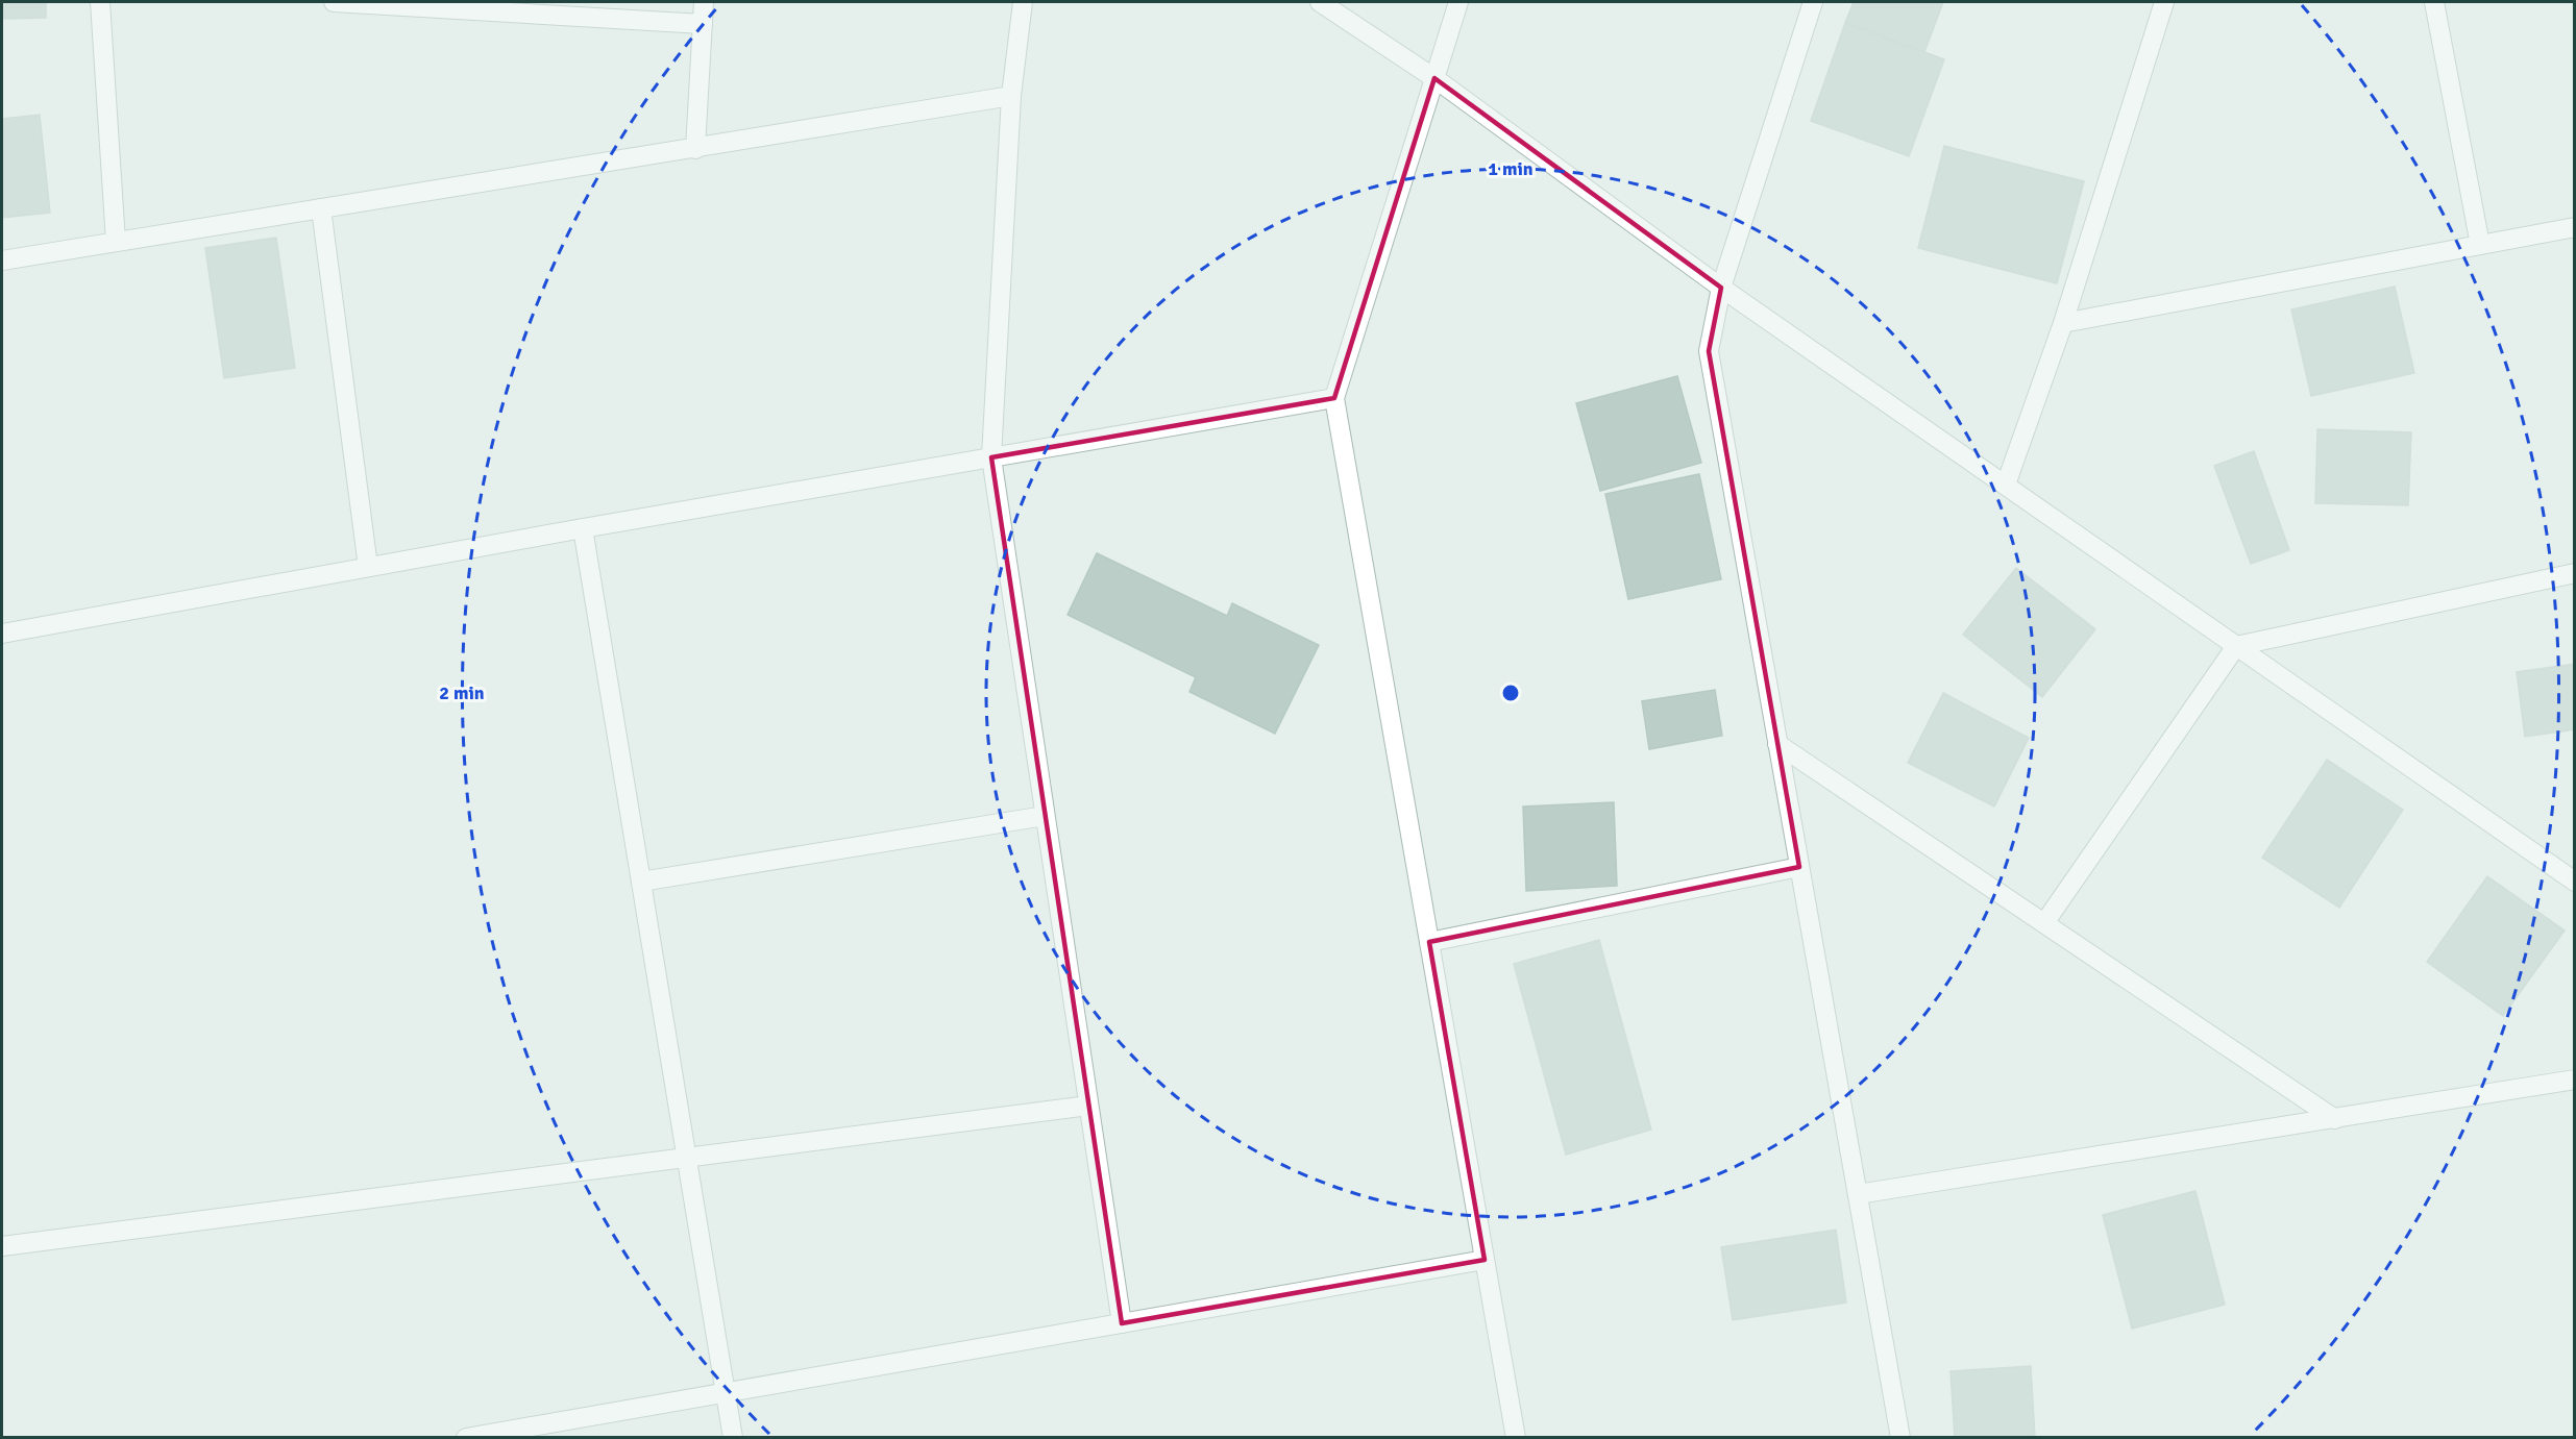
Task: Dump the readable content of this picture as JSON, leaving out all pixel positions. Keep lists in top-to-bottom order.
{
  "rings": ["1 min", "2 min"]
}
